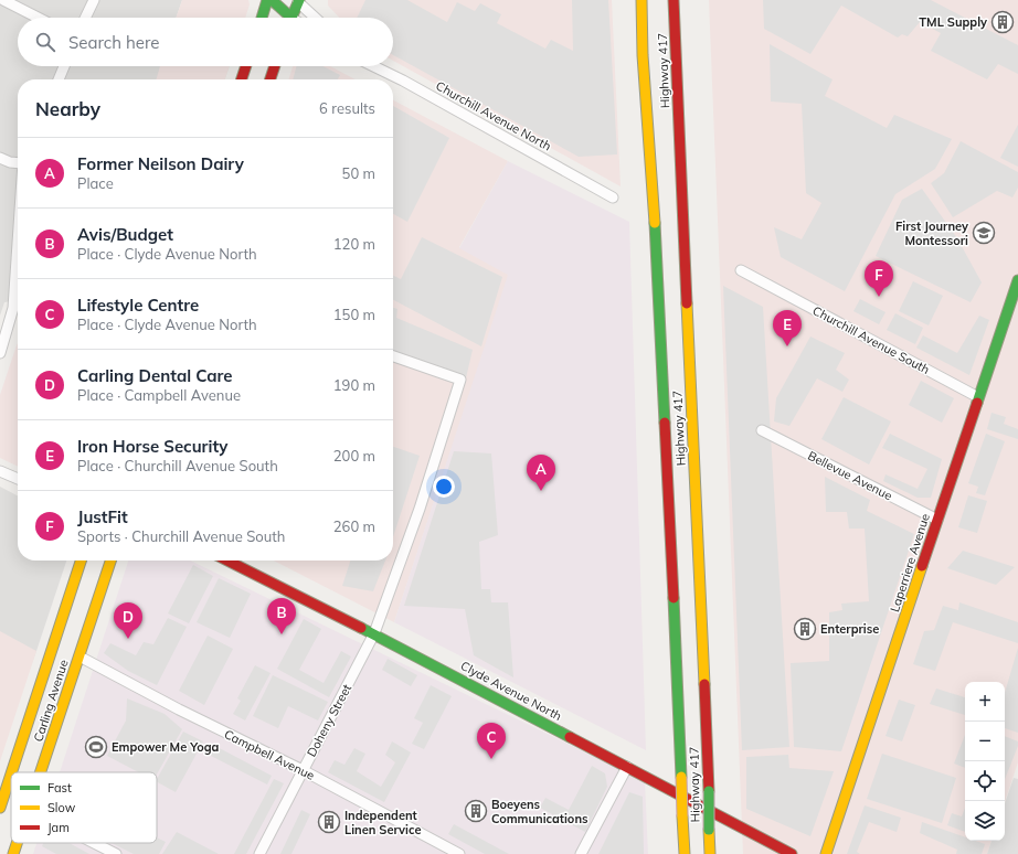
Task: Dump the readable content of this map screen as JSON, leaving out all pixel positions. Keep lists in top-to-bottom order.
{
  "streets": {
    "main road": [
      "Highway 417",
      "Laperriere Avenue",
      "Clyde Avenue North",
      "Carling Avenue"
    ],
    "street": [
      "Churchill Avenue North",
      "Churchill Avenue South",
      "Bellevue Avenue",
      "Doheny Street",
      "Campbell Avenue"
    ]
  },
  "crossings": [
    ["Churchill Avenue South", "Laperriere Avenue"],
    ["Bellevue Avenue", "Laperriere Avenue"],
    ["Clyde Avenue North", "Doheny Street"],
    ["Carling Avenue", "Campbell Avenue"],
    ["Doheny Street", "Campbell Avenue"]
  ],
  "places": {
    "building": [
      "TML Supply",
      "Enterprise",
      "Boeyens Communications",
      "Independent Linen Service"
    ],
    "school or university": ["First Journey Montessori"],
    "sports": ["Empower Me Yoga"]
  },
  "legend": ["Fast", "Slow", "Jam"],
  "page": {
    "search": "Search here",
    "heading": ["Nearby", "6 results"],
    "list": [
      {
        "mark": "A",
        "name": "Former Neilson Dairy",
        "note": "Place",
        "value": "50 m"
      },
      {
        "mark": "B",
        "name": "Avis/Budget",
        "note": "Place · Clyde Avenue North",
        "value": "120 m"
      },
      {
        "mark": "C",
        "name": "Lifestyle Centre",
        "note": "Place · Clyde Avenue North",
        "value": "150 m"
      },
      {
        "mark": "D",
        "name": "Carling Dental Care",
        "note": "Place · Campbell Avenue",
        "value": "190 m"
      },
      {
        "mark": "E",
        "name": "Iron Horse Security",
        "note": "Place · Churchill Avenue South",
        "value": "200 m"
      },
      {
        "mark": "F",
        "name": "JustFit",
        "note": "Sports · Churchill Avenue South",
        "value": "260 m"
      }
    ],
    "pins": [
      "F",
      "E",
      "A",
      "B",
      "D",
      "C"
    ],
    "map_buttons": ["+", "−"]
  }
}
